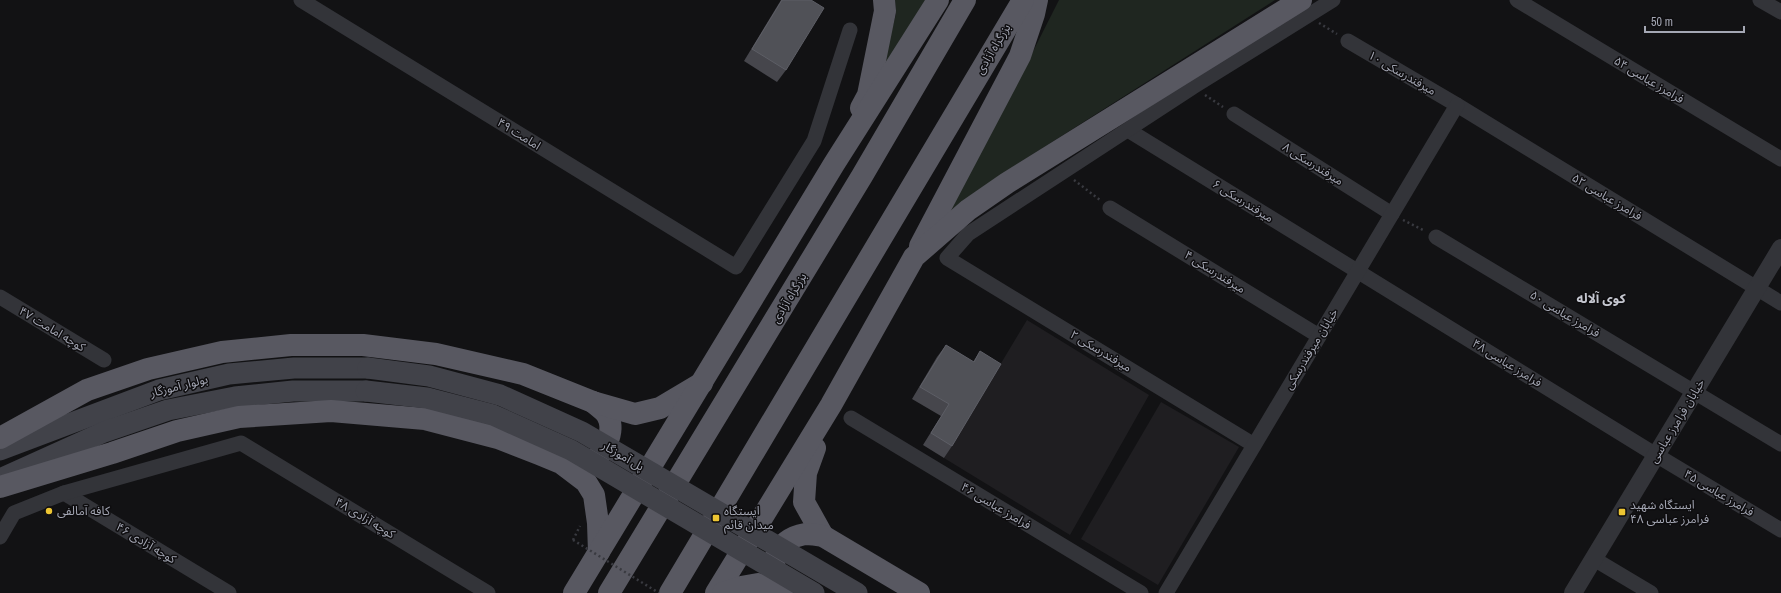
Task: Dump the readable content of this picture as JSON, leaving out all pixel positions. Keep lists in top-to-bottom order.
{
  "streets": {
    "highway": ["بزرگراه آزادی"],
    "main road": ["بولوار آموزگار", "پل آموزگار"],
    "street": [
      "میرفندرسکی ۱۰",
      "فرامرز عباسی ۵۴",
      "امامت ۴۹",
      "میرفندرسکی ۸",
      "فرامرز عباسی ۵۲",
      "میرفندرسکی ۶",
      "میرفندرسکی ۴",
      "فرامرز عباسی ۵۰",
      "کوچه امامت ۴۷",
      "خیابان میرفندرسکی",
      "میرفندرسکی ۲",
      "فرامرز عباسی ۴۸",
      "خیابان فرامرز عباسی",
      "فرامرز عباسی ۴۵",
      "فرامرز عباسی ۴۶",
      "کوچه آزادی ۴۸",
      "کوچه آزادی ۴۶"
    ]
  },
  "crossings": [
    ["میرفندرسکی ۱۰", "فرامرز عباسی ۵۲"],
    ["میرفندرسکی ۱۰", "خیابان میرفندرسکی"],
    ["میرفندرسکی ۸", "خیابان میرفندرسکی"],
    ["فرامرز عباسی ۵۲", "خیابان میرفندرسکی"],
    ["فرامرز عباسی ۵۲", "خیابان فرامرز عباسی"],
    ["میرفندرسکی ۶", "خیابان میرفندرسکی"],
    ["میرفندرسکی ۶", "فرامرز عباسی ۴۸"],
    ["میرفندرسکی ۴", "خیابان میرفندرسکی"],
    ["فرامرز عباسی ۵۰", "خیابان فرامرز عباسی"],
    ["خیابان میرفندرسکی", "میرفندرسکی ۲"],
    ["خیابان میرفندرسکی", "فرامرز عباسی ۴۸"],
    ["فرامرز عباسی ۴۸", "خیابان فرامرز عباسی"],
    ["فرامرز عباسی ۴۸", "فرامرز عباسی ۴۵"],
    ["بولوار آموزگار", "پل آموزگار"],
    ["خیابان فرامرز عباسی", "فرامرز عباسی ۴۵"],
    ["کوچه آزادی ۴۸", "کوچه آزادی ۴۶"]
  ],
  "districts": ["کوی آلاله"],
  "places": {
    "other": ["کافه آمالفی"],
    "transit": ["ایستگاه شهید فرامرز عباسی ۴۸", "ایستگاه میدان قائم"]
  },
  "scale_bar": "50 m"
}
